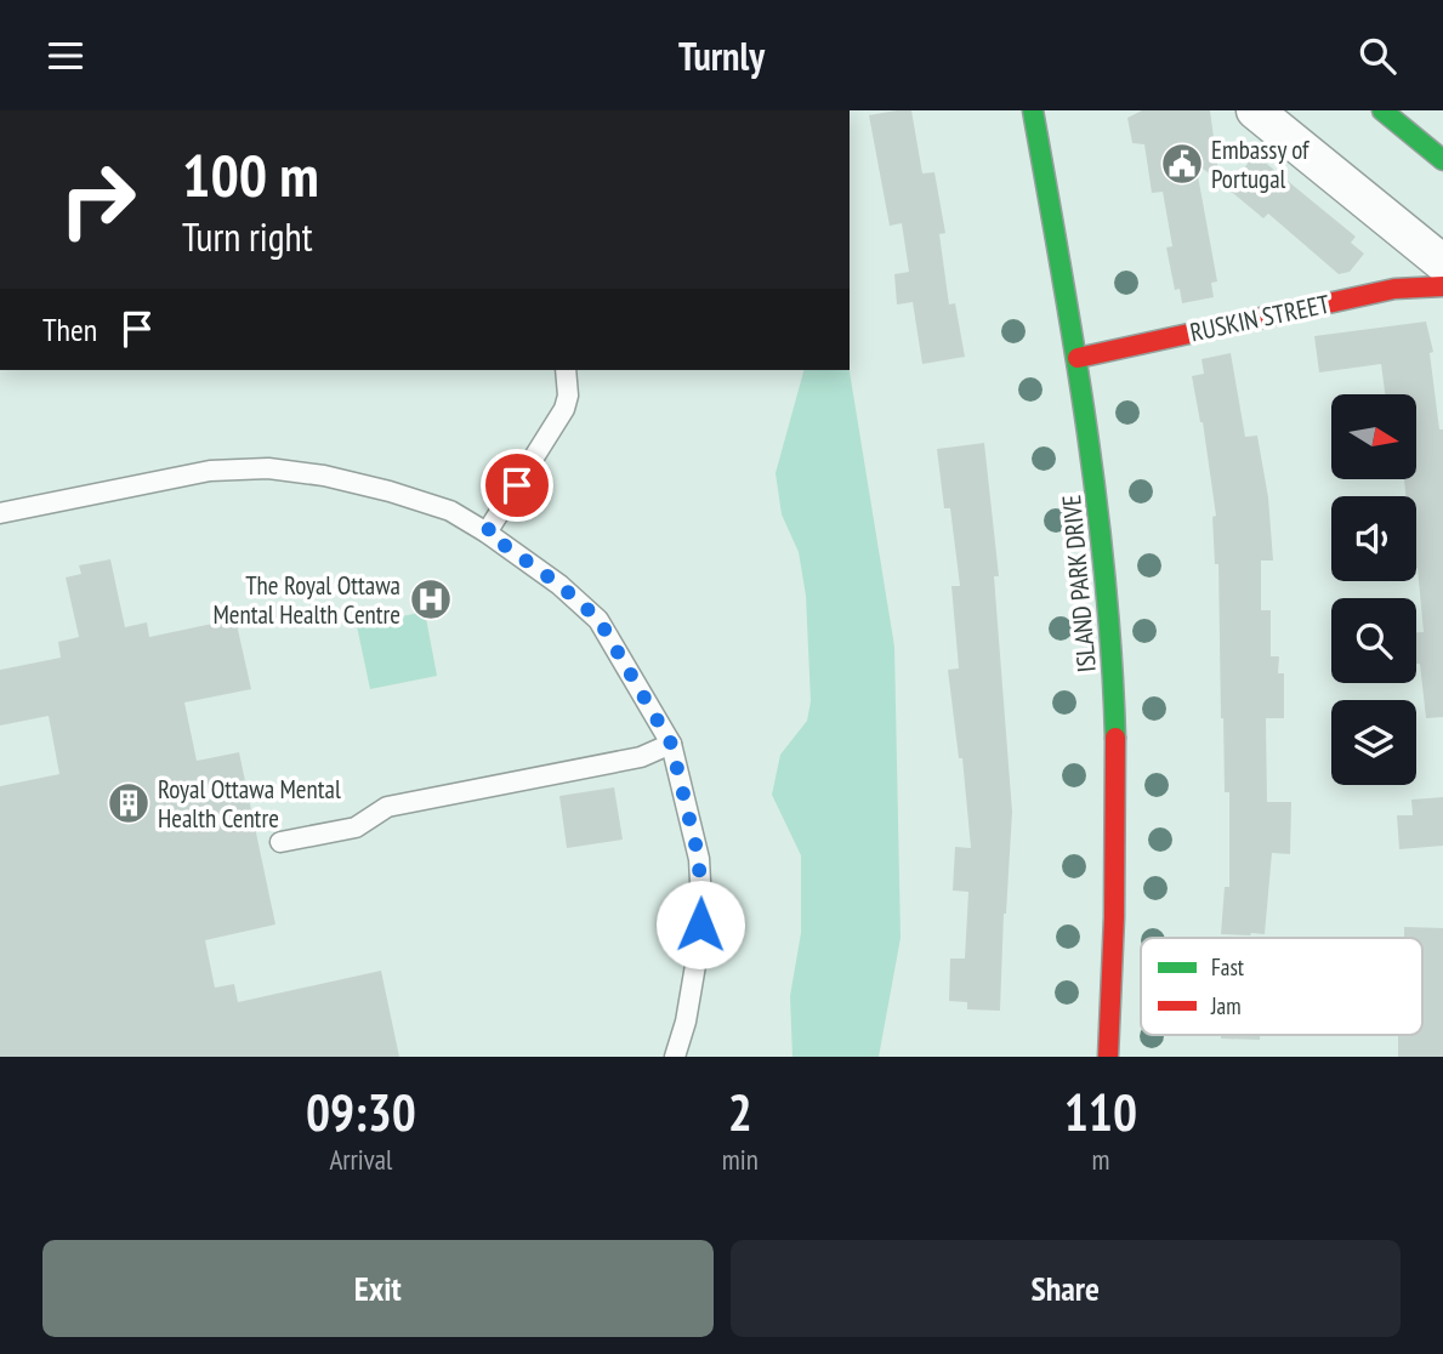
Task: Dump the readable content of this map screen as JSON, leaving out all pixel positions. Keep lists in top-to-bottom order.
{
  "streets": {
    "main road": ["RUSKIN STREET", "ISLAND PARK DRIVE"]
  },
  "crossings": [
    ["RUSKIN STREET", "ISLAND PARK DRIVE"]
  ],
  "places": {
    "public building": ["Embassy of Portugal"],
    "hospital": ["The Royal Ottawa Mental Health Centre"],
    "building": ["Royal Ottawa Mental Health Centre"]
  },
  "legend": ["Fast", "Jam"],
  "north": "right",
  "page": {
    "header": "Turnly",
    "turn": ["100 m", "Turn right"],
    "then": "Then",
    "eta": [
      "09:30",
      "Arrival",
      "2",
      "min",
      "110",
      "m"
    ],
    "buttons": ["Exit", "Share"]
  }
}
